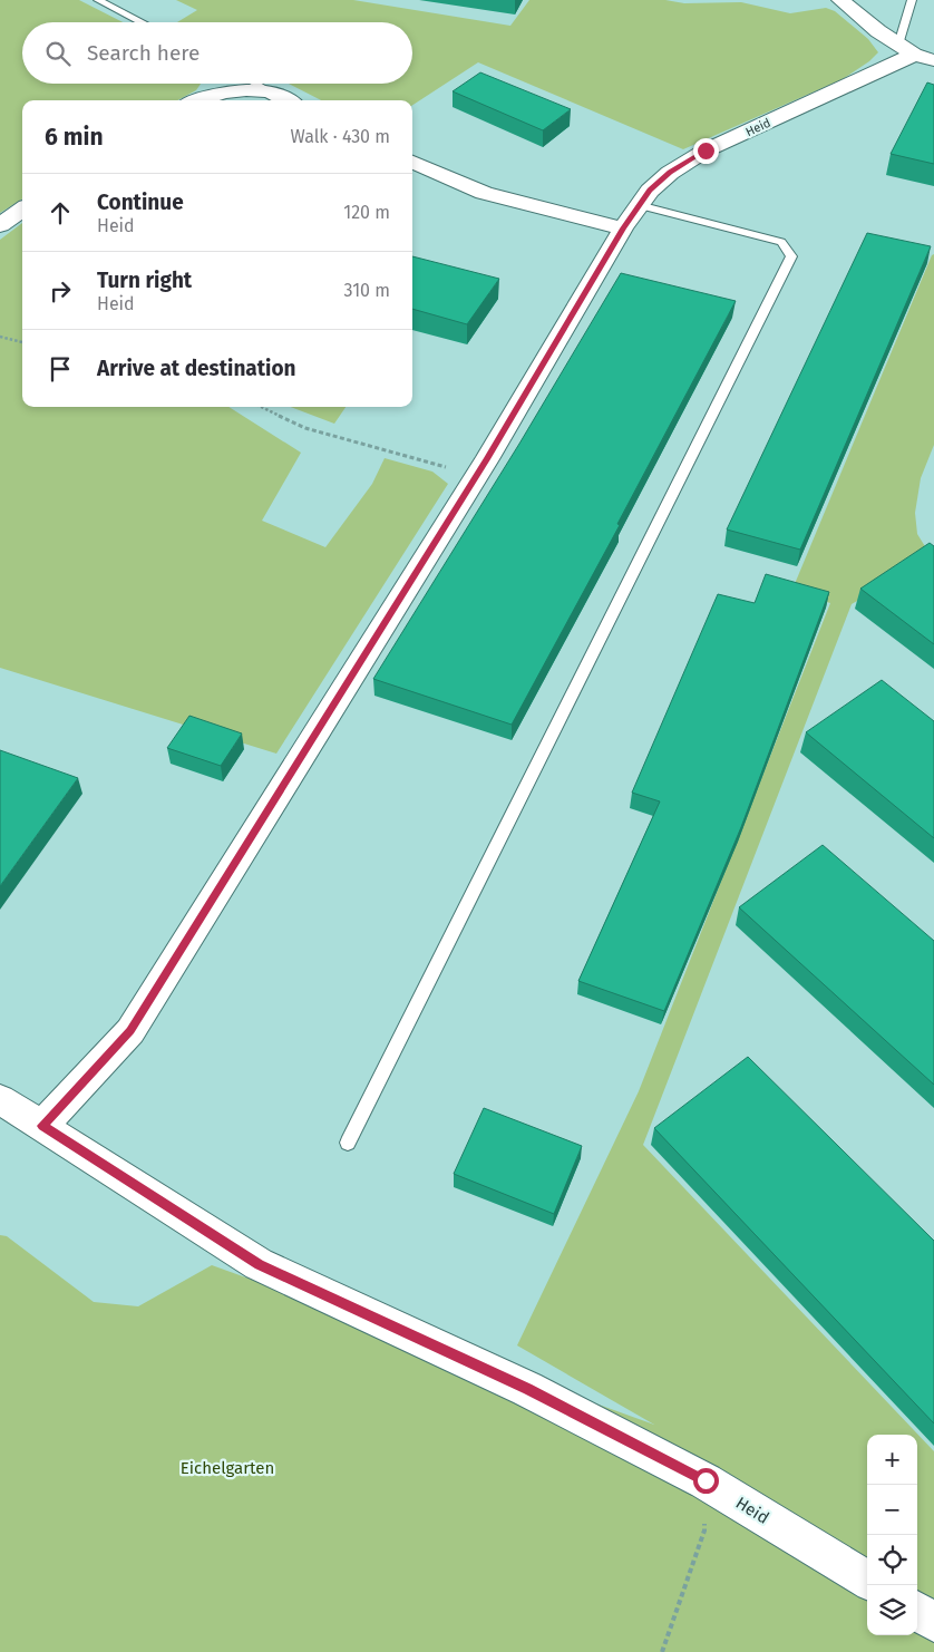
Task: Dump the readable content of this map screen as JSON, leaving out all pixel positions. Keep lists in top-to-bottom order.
{
  "streets": {
    "street": ["Heid"]
  },
  "parks": ["Eichelgarten"],
  "page": {
    "search": "Search here",
    "heading": ["6 min", "Walk · 430 m"],
    "list": [
      ["Continue", "Heid", "120 m"],
      ["Turn right", "Heid", "310 m"],
      "Arrive at destination"
    ],
    "map_buttons": ["+", "−"]
  }
}
